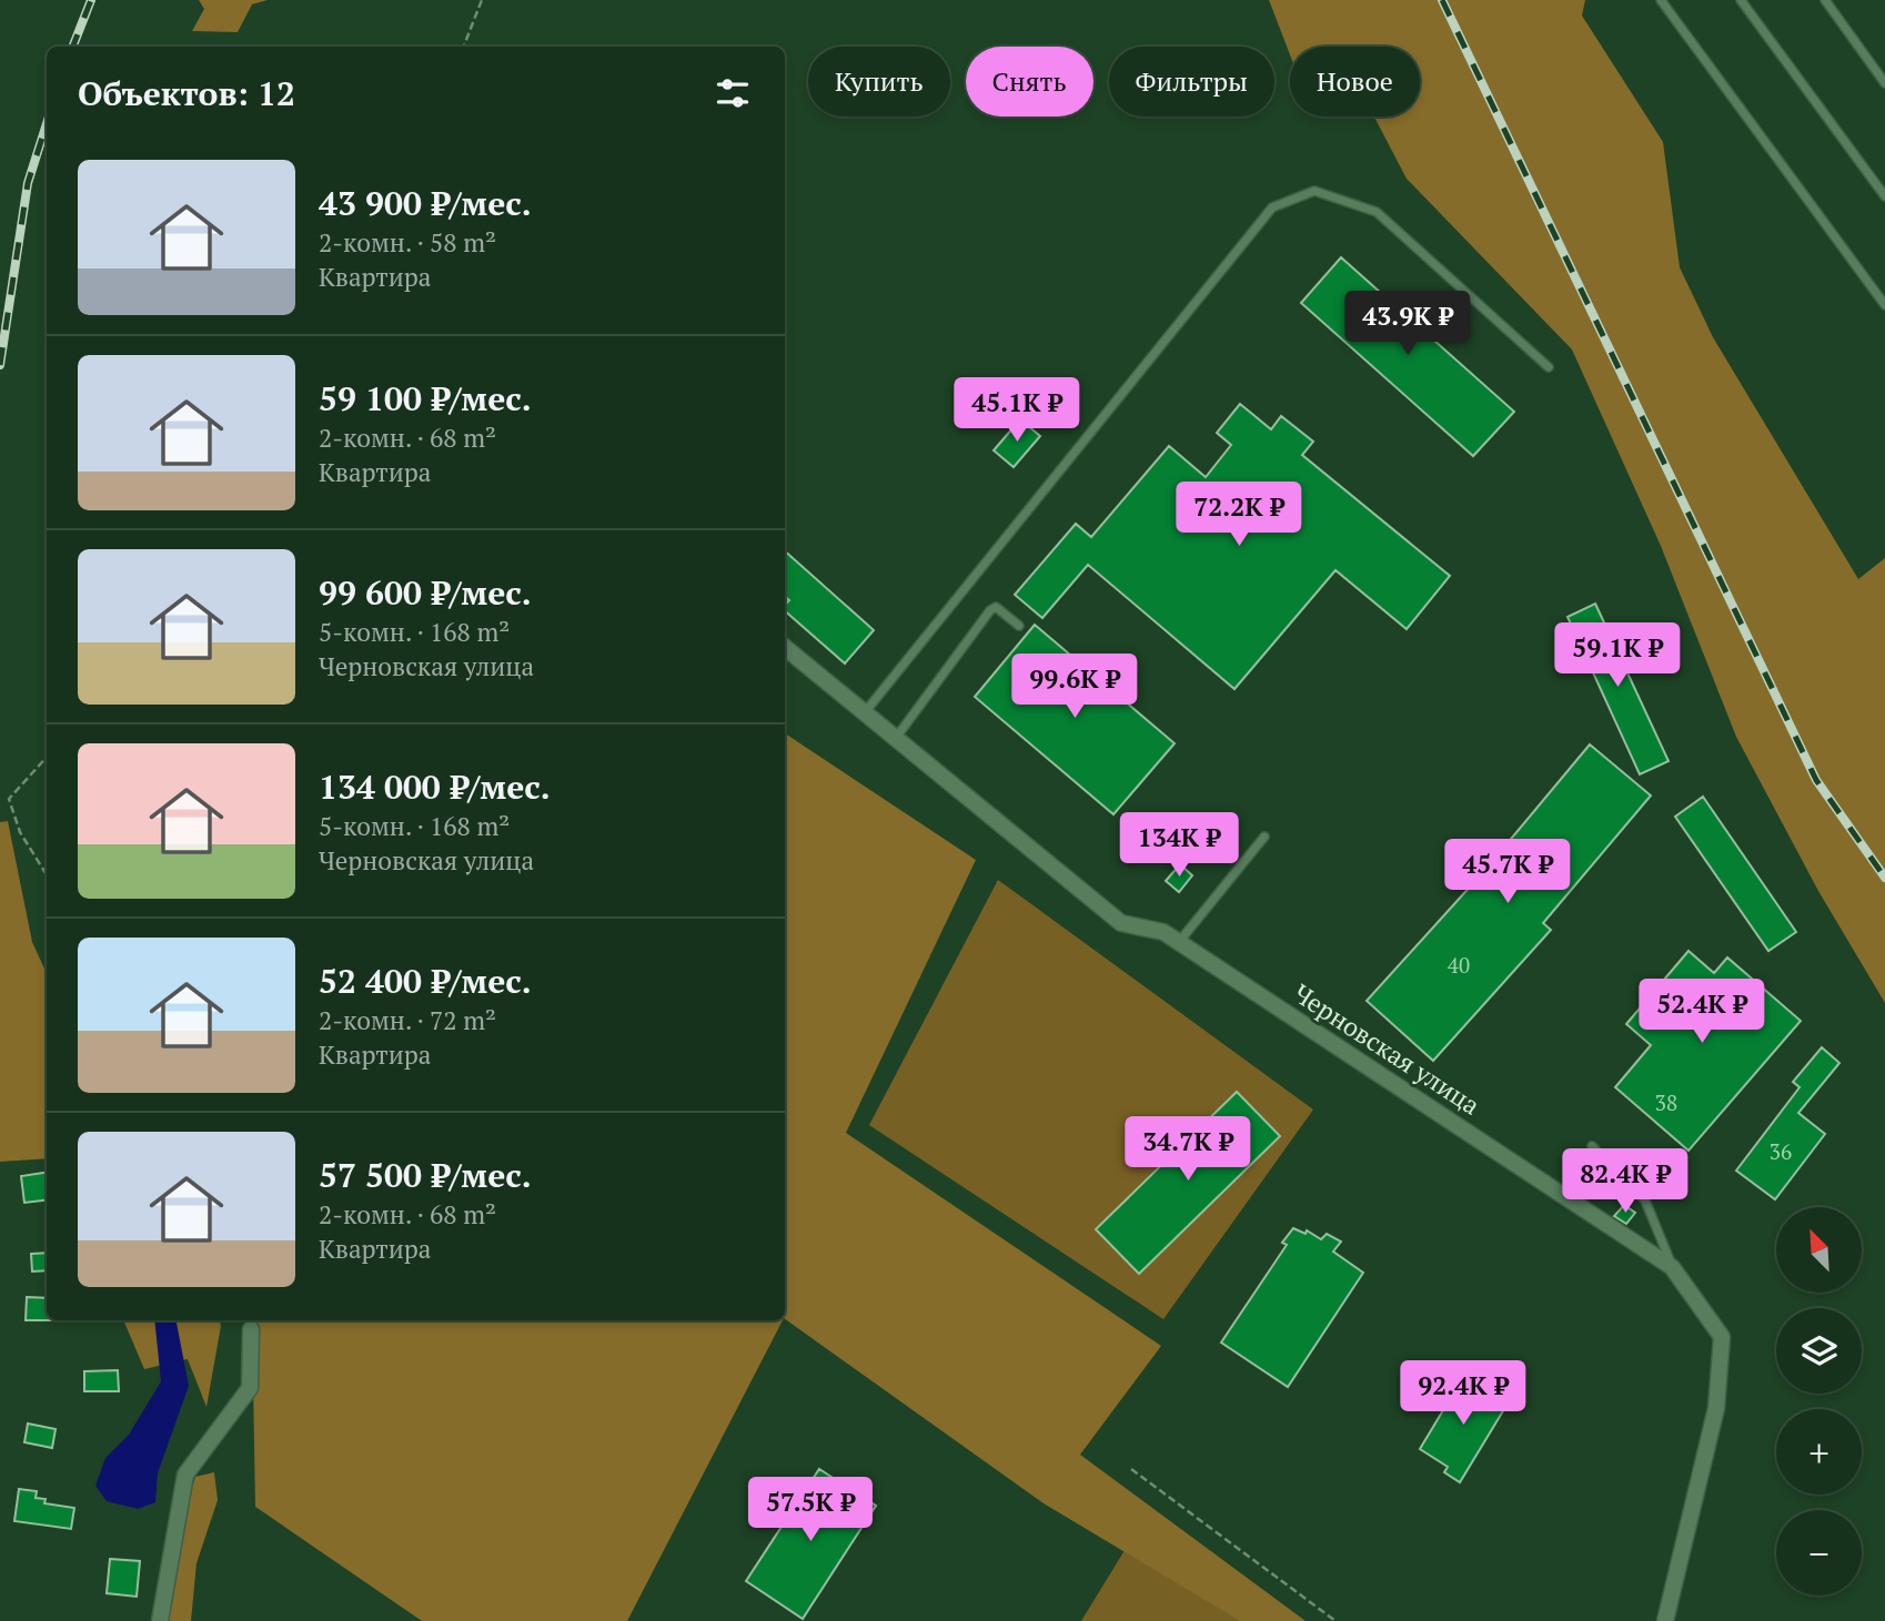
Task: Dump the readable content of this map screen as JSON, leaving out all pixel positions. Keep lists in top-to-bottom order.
{
  "streets": {
    "street": ["Черновская улица"]
  },
  "house_numbers": ["40", "38", "36"],
  "north": "top left",
  "page": {
    "chip": [
      "Купить",
      "Снять",
      "Фильтры",
      "Новое"
    ],
    "heading": "Объектов: 12",
    "list": [
      {
        "name": "43 900 ₽/мес.",
        "note": "2-комн. · 58 m² · Квартира"
      },
      {
        "name": "59 100 ₽/мес.",
        "note": "2-комн. · 68 m² · Квартира"
      },
      {
        "name": "99 600 ₽/мес.",
        "note": "5-комн. · 168 m² · Черновская улица"
      },
      {
        "name": "134 000 ₽/мес.",
        "note": "5-комн. · 168 m² · Черновская улица"
      },
      {
        "name": "52 400 ₽/мес.",
        "note": "2-комн. · 72 m² · Квартира"
      },
      {
        "name": "57 500 ₽/мес.",
        "note": "2-комн. · 68 m² · Квартира"
      }
    ],
    "price": [
      "43.9K ₽",
      "45.1K ₽",
      "72.2K ₽",
      "59.1K ₽",
      "99.6K ₽",
      "134K ₽",
      "45.7K ₽",
      "52.4K ₽",
      "34.7K ₽",
      "82.4K ₽",
      "92.4K ₽",
      "57.5K ₽"
    ],
    "map_buttons": ["+", "−"]
  }
}
